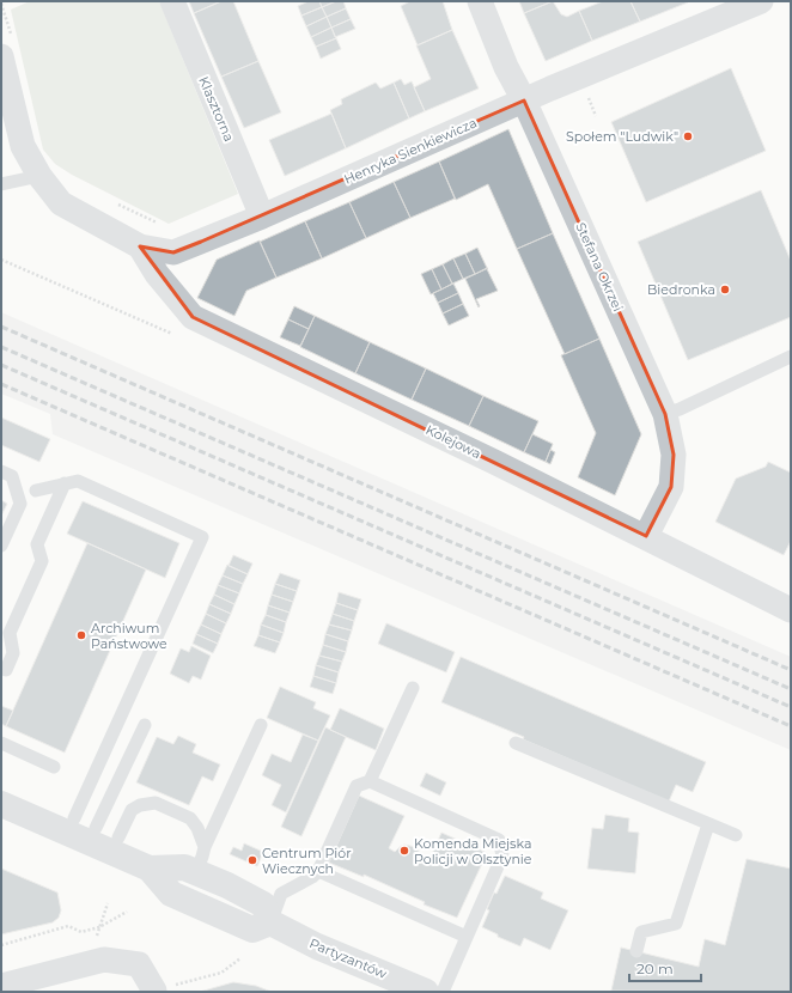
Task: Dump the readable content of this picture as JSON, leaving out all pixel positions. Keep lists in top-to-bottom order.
{
  "streets": {
    "street": [
      "Klasztorna",
      "Henryka Sienkiewicza",
      "Stefana Okrzei",
      "Kolejowa",
      "Partyzantów"
    ]
  },
  "crossings": [
    ["Klasztorna", "Henryka Sienkiewicza"],
    ["Henryka Sienkiewicza", "Stefana Okrzei"],
    ["Henryka Sienkiewicza", "Kolejowa"],
    ["Stefana Okrzei", "Kolejowa"]
  ],
  "places": [
    "Społem \"Ludwik\"",
    "Biedronka",
    "Archiwum Państwowe",
    "Komenda Miejska Policji w Olsztynie",
    "Centrum Piór Wiecznych"
  ],
  "scale_bar": "20 m"
}
